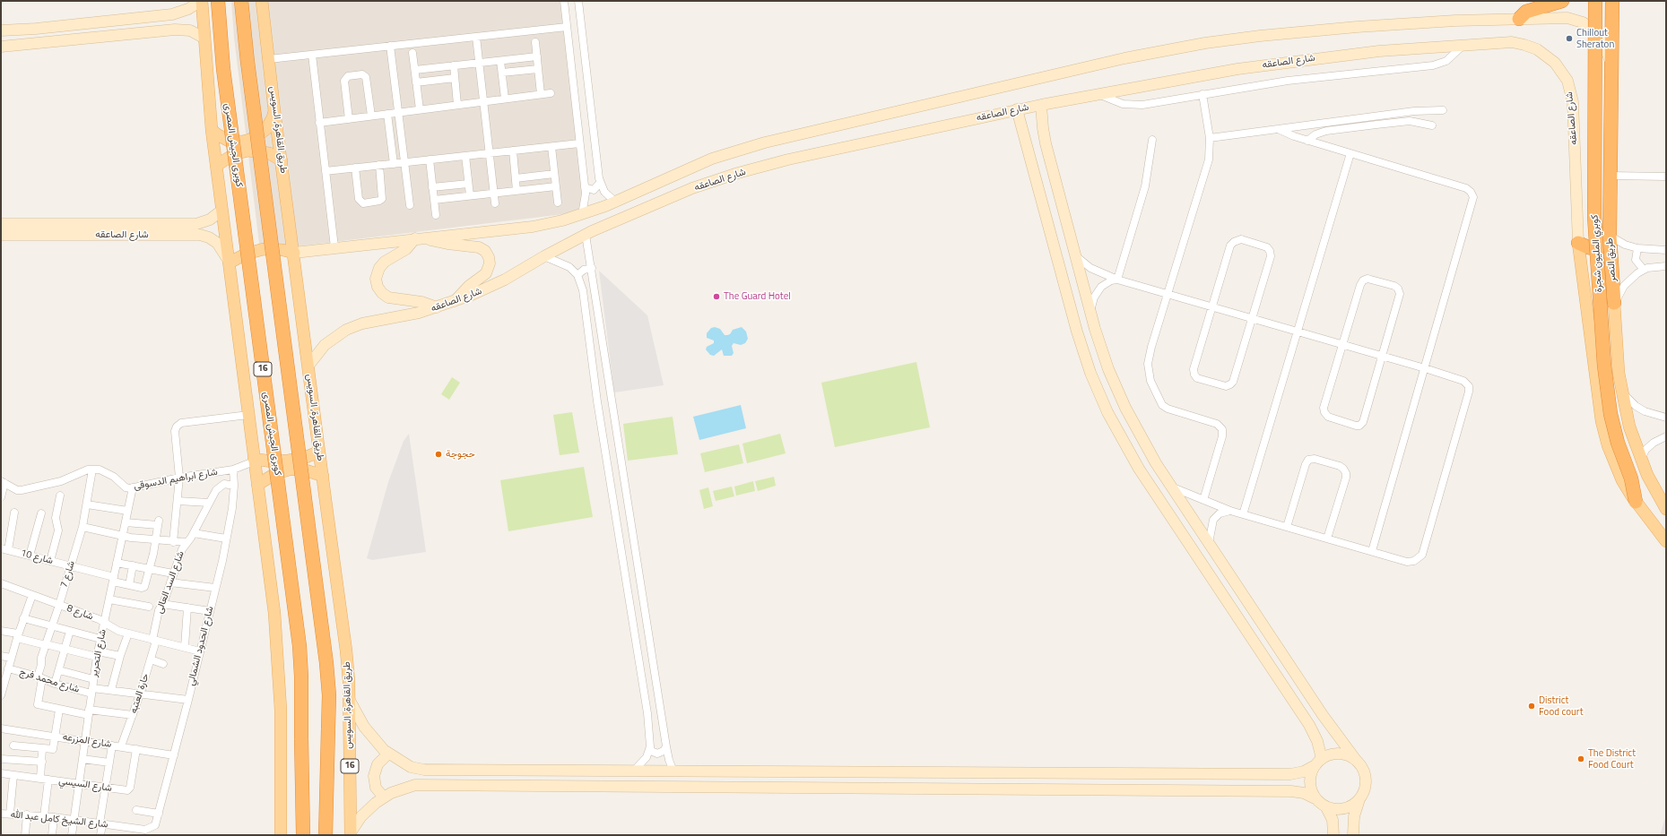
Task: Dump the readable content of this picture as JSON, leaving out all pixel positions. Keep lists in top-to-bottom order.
{
  "streets": {
    "highway": [
      "طريق القاهرة, السويس",
      "كوبرى الجيش المصرى",
      "كوبري المليون شجرة",
      "طريق النصر",
      "16"
    ],
    "street": [
      "شارع الصاعقه",
      "شارع ابراهيم الدسوقى",
      "شارع 10",
      "شارع 7",
      "شارع السد العالى",
      "شارع 8",
      "شارع الحدود الشمالي",
      "شارع التحرير",
      "شارع محمد فرج",
      "حارة العتبه",
      "شارع المزرعه",
      "شارع السيسي",
      "شارع الشيخ كامل عبد الله"
    ]
  },
  "crossings": [
    ["شارع الصاعقه", "طريق القاهرة, السويس"],
    ["شارع الصاعقه", "طريق النصر"],
    ["شارع الصاعقه", "16"],
    ["16", "شارع ابراهيم الدسوقى"],
    ["شارع ابراهيم الدسوقى", "شارع 7"],
    ["شارع ابراهيم الدسوقى", "شارع الحدود الشمالي"],
    ["شارع ابراهيم الدسوقى", "شارع التحرير"],
    ["شارع 10", "شارع 7"],
    ["شارع 10", "شارع التحرير"],
    ["شارع 7", "شارع 8"],
    ["شارع 7", "شارع محمد فرج"],
    ["شارع السد العالى", "شارع 8"],
    ["شارع السد العالى", "شارع الحدود الشمالي"],
    ["شارع السد العالى", "حارة العتبه"],
    ["شارع 8", "شارع الحدود الشمالي"],
    ["شارع 8", "شارع التحرير"],
    ["شارع 8", "حارة العتبه"],
    ["شارع الحدود الشمالي", "شارع محمد فرج"],
    ["شارع الحدود الشمالي", "شارع المزرعه"],
    ["شارع الحدود الشمالي", "شارع الشيخ كامل عبد الله"],
    ["شارع التحرير", "شارع محمد فرج"],
    ["شارع التحرير", "شارع المزرعه"],
    ["شارع التحرير", "شارع السيسي"],
    ["شارع التحرير", "شارع الشيخ كامل عبد الله"],
    ["شارع محمد فرج", "حارة العتبه"],
    ["حارة العتبه", "شارع المزرعه"],
    ["شارع المزرعه", "شارع السيسي"]
  ],
  "places": [
    "Chillout Sheraton",
    "The Guard Hotel",
    "حجوجة",
    "District Food court",
    "The District Food Court"
  ]
}
